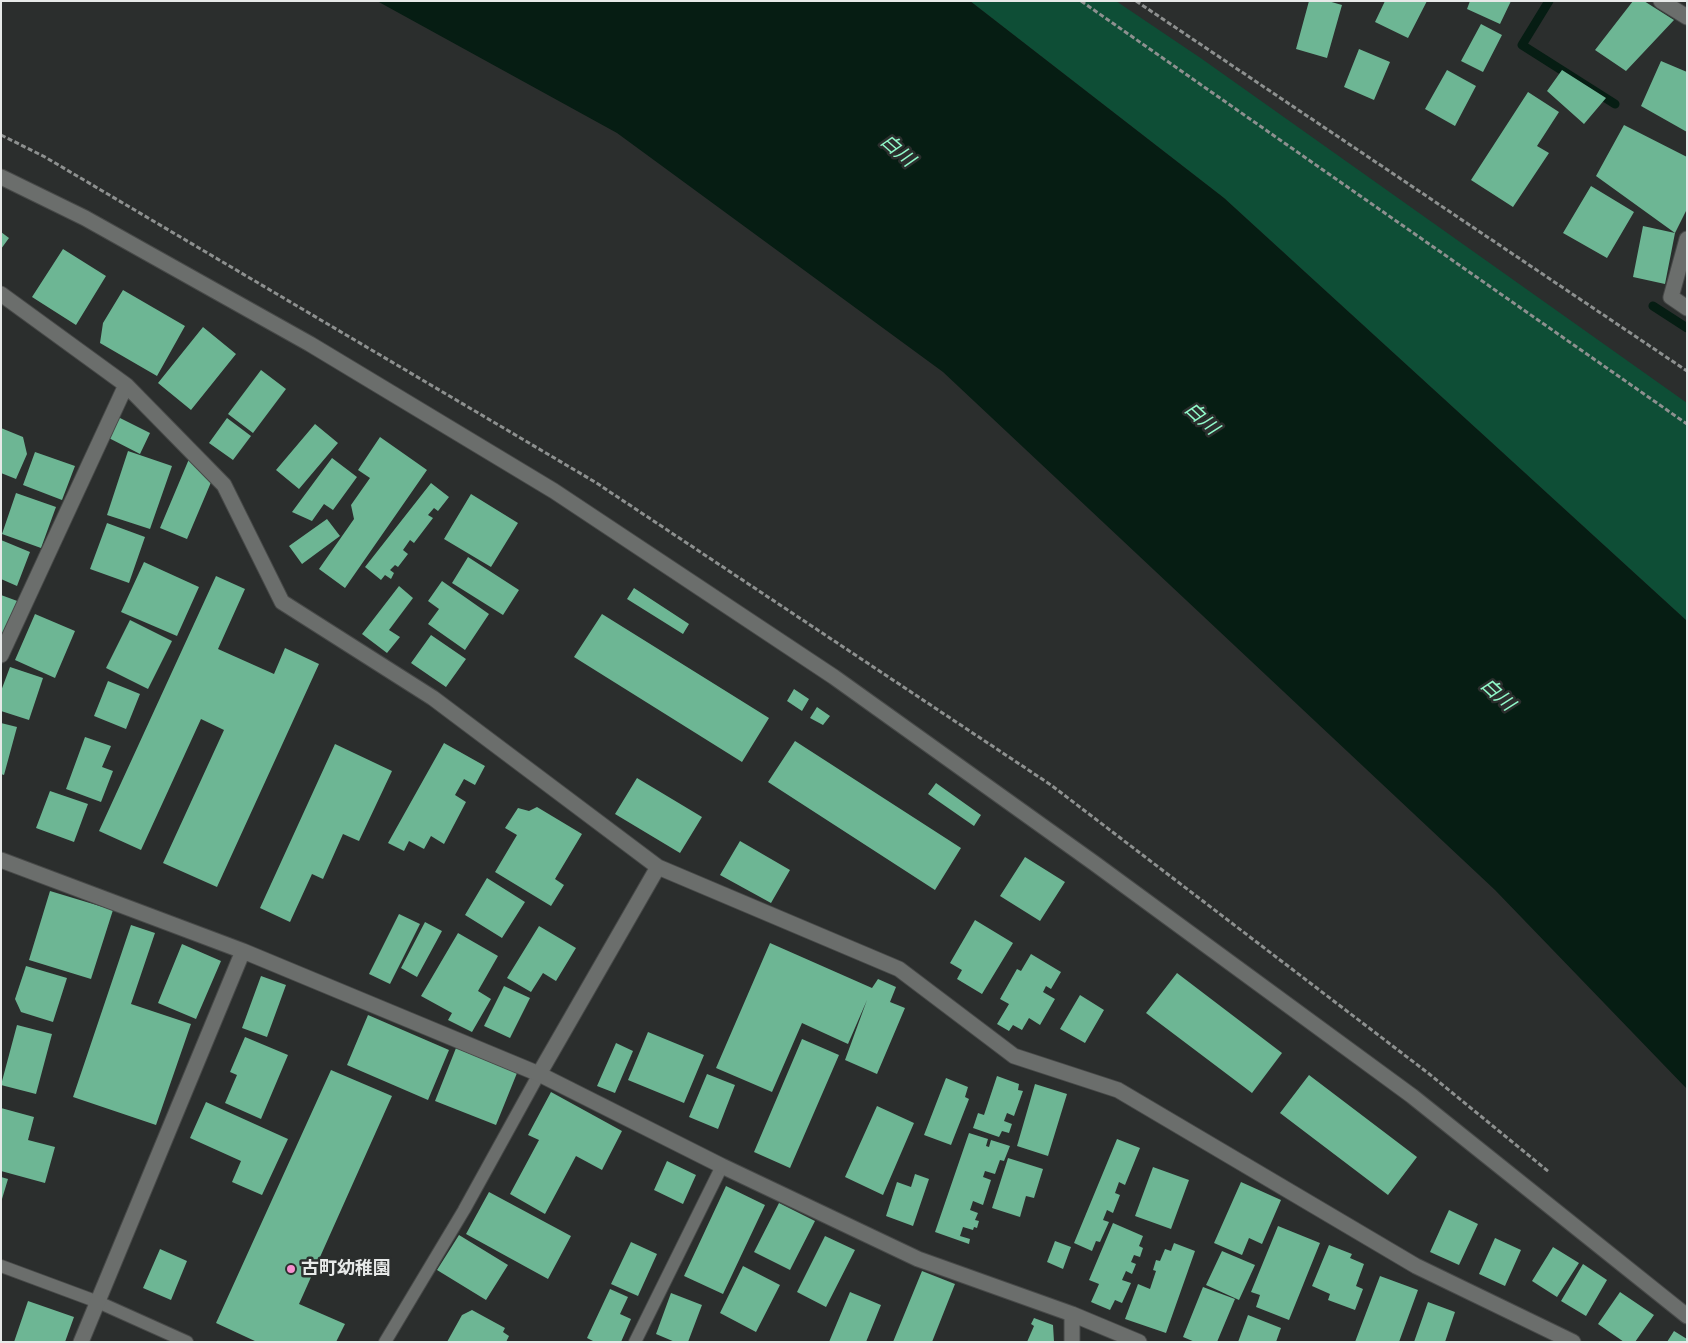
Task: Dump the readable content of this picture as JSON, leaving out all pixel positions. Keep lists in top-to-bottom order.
{
  "water": ["白川"],
  "places": ["古町幼稚園"]
}
